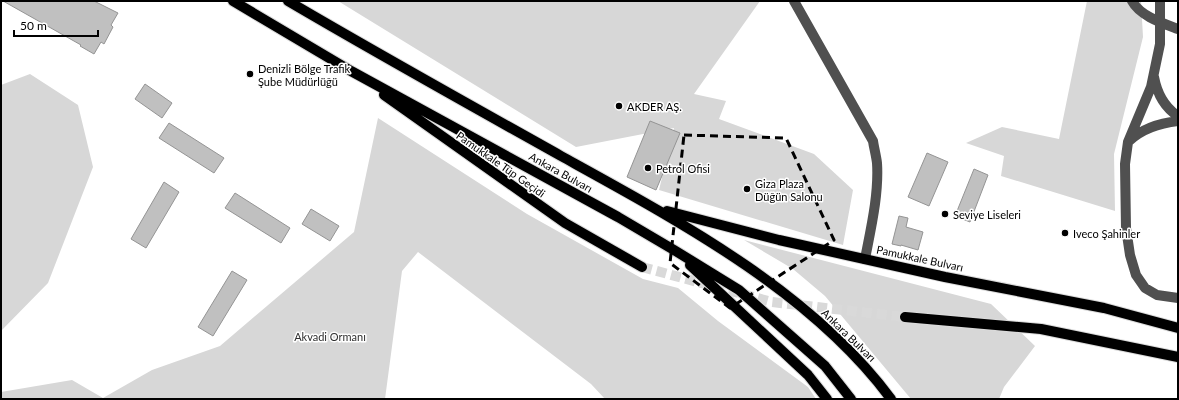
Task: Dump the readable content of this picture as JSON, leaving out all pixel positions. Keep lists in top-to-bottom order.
{
  "streets": {
    "main road": ["Pamukkale Tüp Geçidi", "Ankara Bulvarı", "Pamukkale Bulvarı"]
  },
  "crossings": [
    ["Pamukkale Tüp Geçidi", "Ankara Bulvarı"],
    ["Ankara Bulvarı", "Pamukkale Bulvarı"]
  ],
  "parks": ["Akvadi Ormanı"],
  "places": [
    "Denizli Bölge Trafik Şube Müdürlüğü",
    "AKDER AŞ.",
    "Petrol Ofisi",
    "Giza Plaza Düğün Salonu",
    "Seviye Liseleri",
    "Iveco Şahinler"
  ],
  "scale_bar": "50 m"
}
